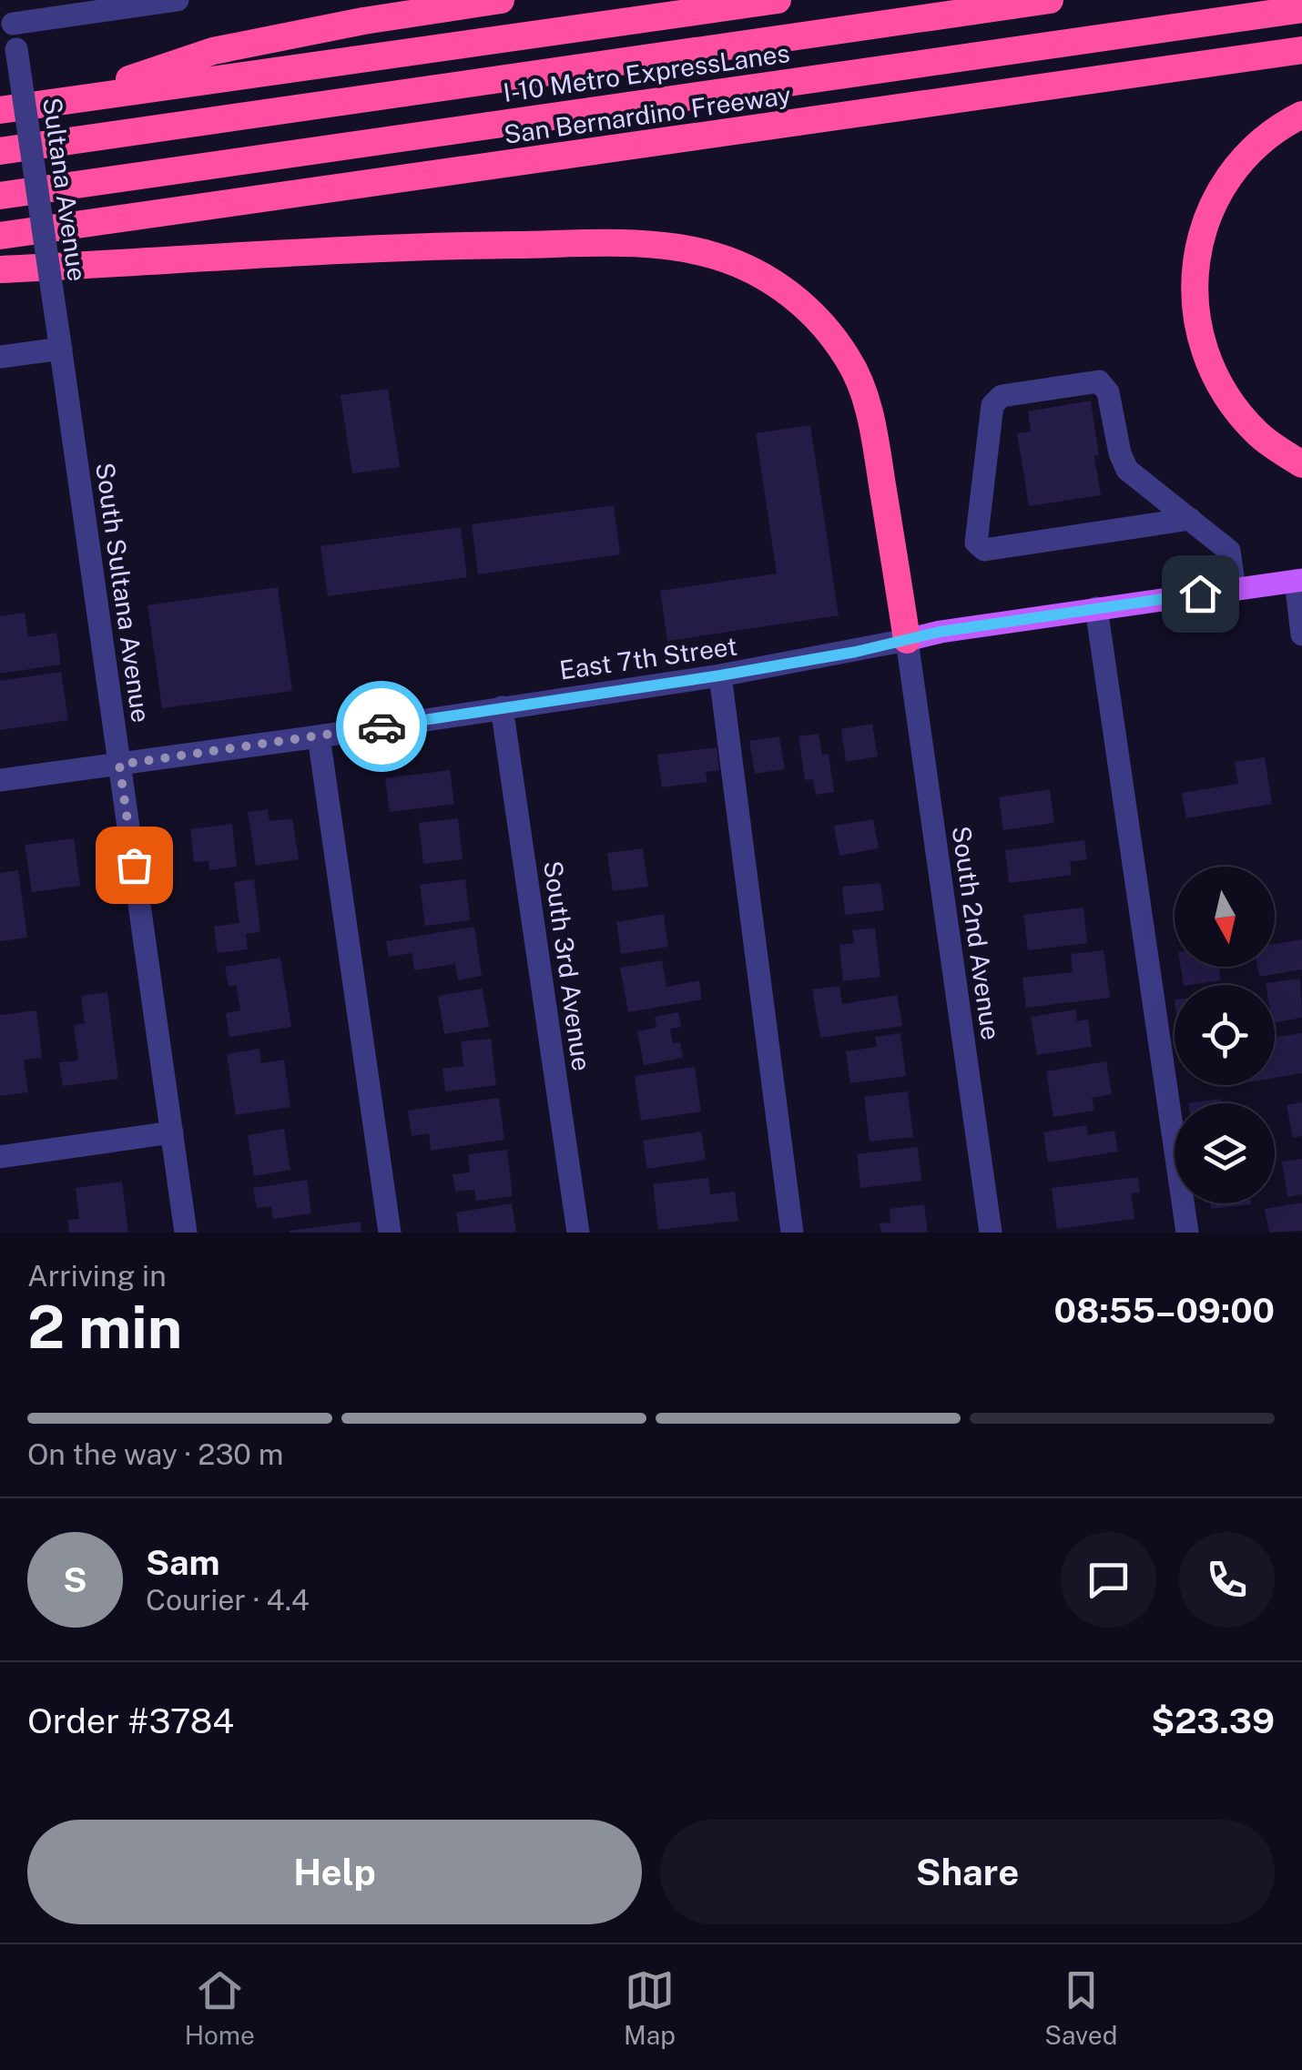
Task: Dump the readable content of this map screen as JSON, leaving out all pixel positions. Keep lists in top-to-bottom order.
{
  "streets": {
    "highway": ["I-10 Metro ExpressLanes", "San Bernardino Freeway"],
    "main road": ["East 7th Street"],
    "street": [
      "Sultana Avenue",
      "South Sultana Avenue",
      "South 2nd Avenue",
      "South 3rd Avenue"
    ]
  },
  "crossings": [
    ["Sultana Avenue", "South Sultana Avenue"],
    ["South Sultana Avenue", "East 7th Street"],
    ["East 7th Street", "South 2nd Avenue"],
    ["East 7th Street", "South 3rd Avenue"]
  ],
  "north": "bottom",
  "page": {
    "heading": ["2 min", "Arriving in", "08:55–09:00"],
    "panel": [
      "Sam",
      "Courier · 4.4",
      "Order #3784",
      "$23.39"
    ],
    "bar": "On the way · 230 m",
    "round": "S",
    "buttons": ["Help", "Share"],
    "tabs": ["Home", "Map", "Saved"]
  }
}
